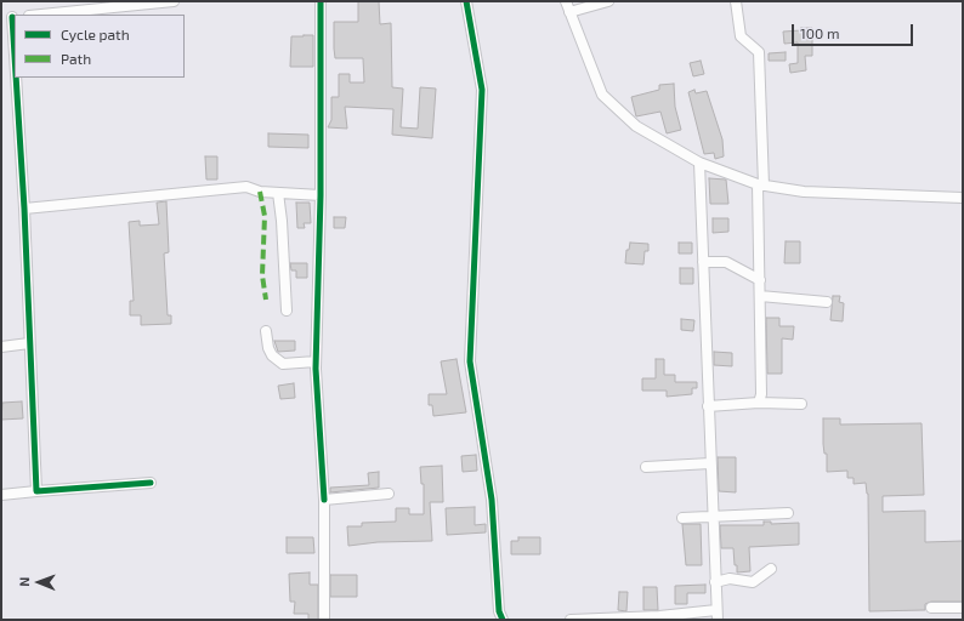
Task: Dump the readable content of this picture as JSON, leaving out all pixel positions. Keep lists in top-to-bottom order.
{
  "legend": ["Cycle path", "Path"],
  "scale_bar": "100 m",
  "north": "left"
}
